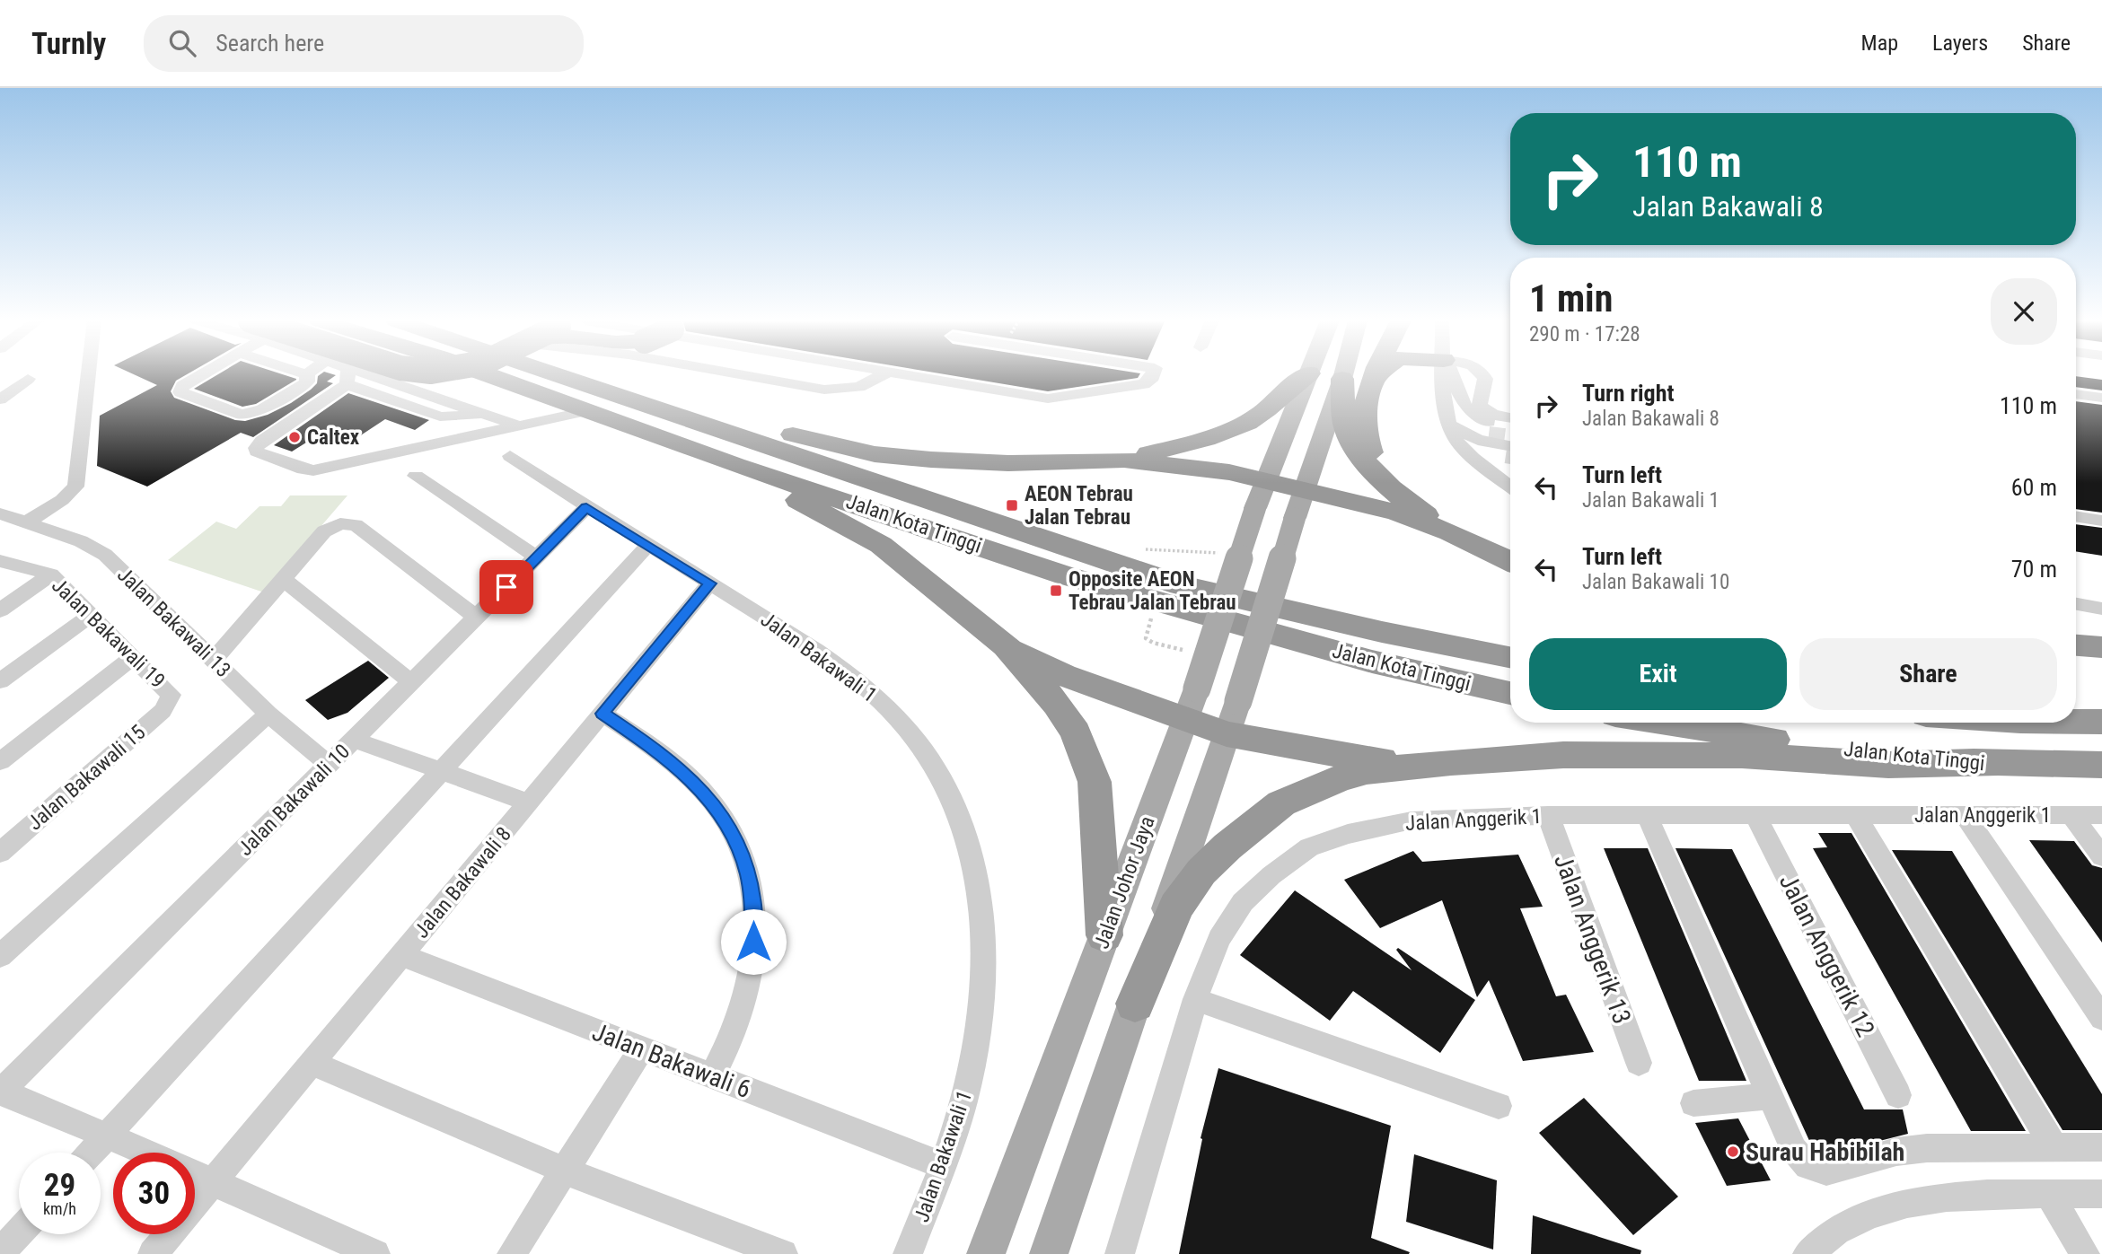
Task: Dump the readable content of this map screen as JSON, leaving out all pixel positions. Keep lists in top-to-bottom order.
{
  "streets": {
    "highway": ["Jalan Kota Tinggi"],
    "main road": ["Jalan Johor Jaya"],
    "street": [
      "Jalan Bakawali 13",
      "Jalan Bakawali 19",
      "Jalan Bakawali 1",
      "Jalan Bakawali 15",
      "Jalan Bakawali 10",
      "Jalan Anggerik 1",
      "Jalan Bakawali 8",
      "Jalan Anggerik 13",
      "Jalan Anggerik 12",
      "Jalan Bakawali 6"
    ]
  },
  "crossings": [
    ["Jalan Bakawali 13", "Jalan Bakawali 10"],
    ["Jalan Bakawali 19", "Jalan Bakawali 15"],
    ["Jalan Bakawali 1", "Jalan Bakawali 10"],
    ["Jalan Bakawali 1", "Jalan Bakawali 8"],
    ["Jalan Bakawali 1", "Jalan Bakawali 6"],
    ["Jalan Anggerik 1", "Jalan Anggerik 13"],
    ["Jalan Anggerik 1", "Jalan Anggerik 12"],
    ["Jalan Bakawali 8", "Jalan Bakawali 6"]
  ],
  "places": {
    "other": ["Caltex", "Surau Habibilah"],
    "transit": ["AEON Tebrau Jalan Tebrau", "Opposite AEON Tebrau Jalan Tebrau"]
  },
  "page": {
    "header": "Turnly",
    "search": "Search here",
    "nav": ["Map", "Layers", "Share"],
    "turn": ["110 m", "Jalan Bakawali 8"],
    "heading": ["1 min", "290 m · 17:28"],
    "list": [
      {
        "name": "Turn right",
        "note": "Jalan Bakawali 8",
        "value": "110 m"
      },
      {
        "name": "Turn left",
        "note": "Jalan Bakawali 1",
        "value": "60 m"
      },
      {
        "name": "Turn left",
        "note": "Jalan Bakawali 10",
        "value": "70 m"
      }
    ],
    "buttons": ["Exit", "Share"],
    "speed": "29 km/h",
    "limit": "30"
  }
}
